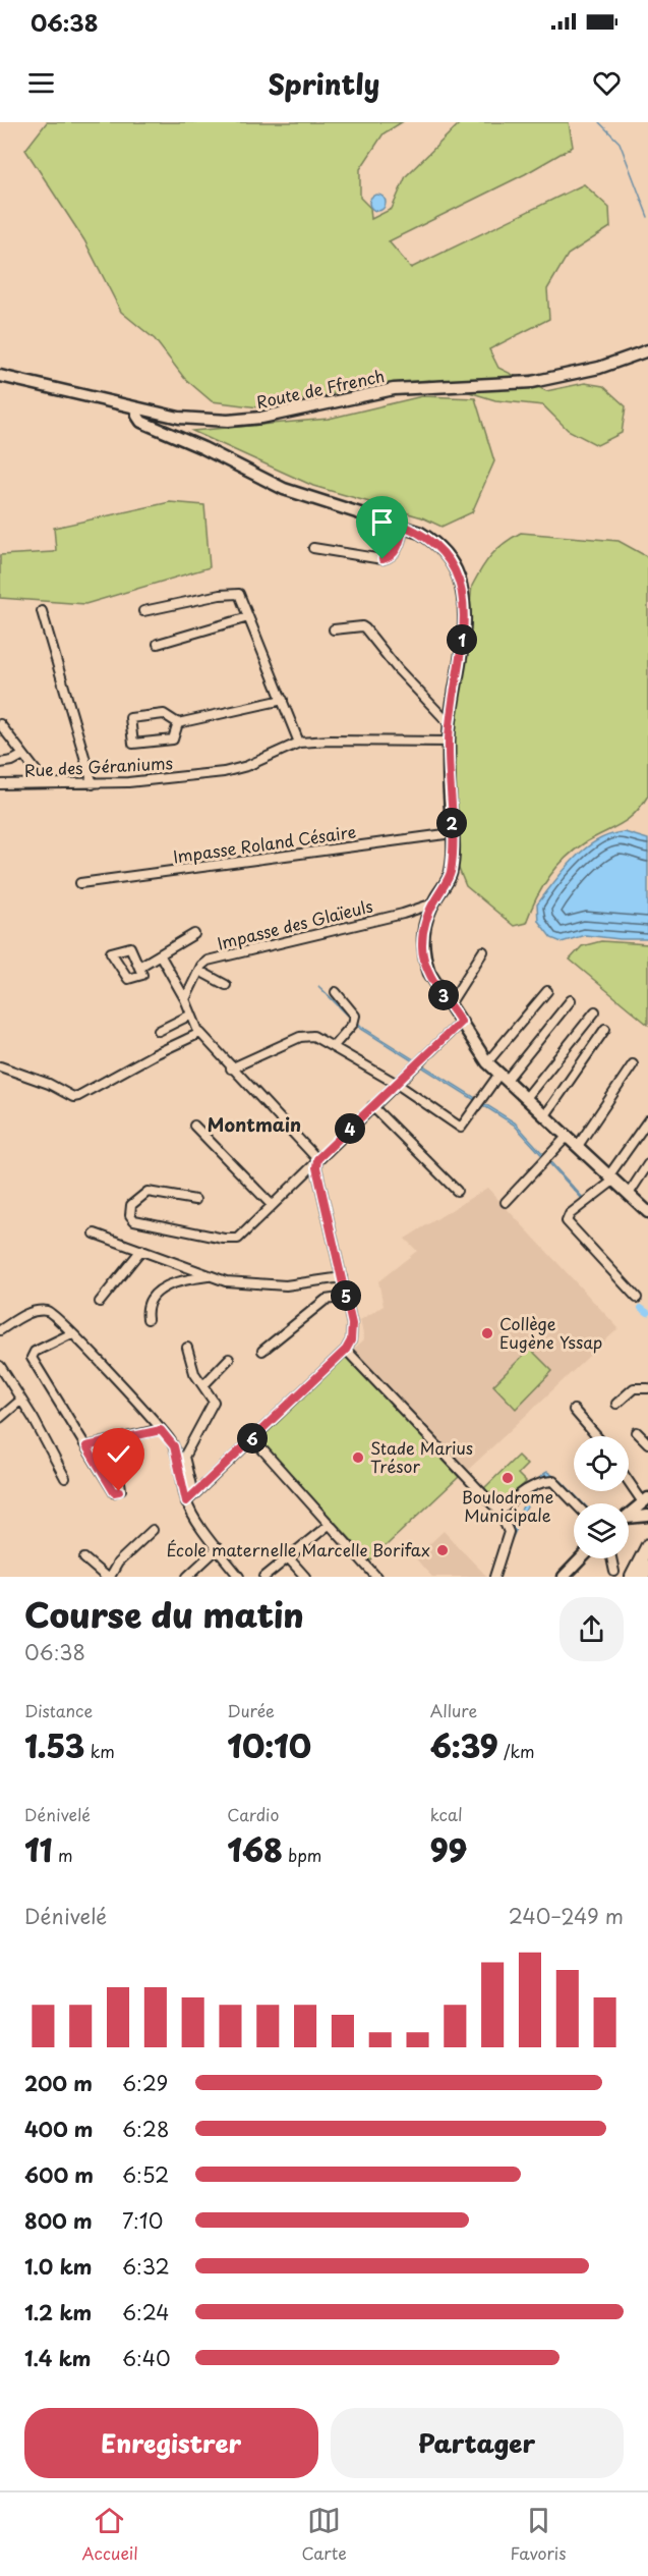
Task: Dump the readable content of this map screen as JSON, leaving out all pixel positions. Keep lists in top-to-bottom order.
{
  "streets": {
    "street": [
      "Route de Ffrench",
      "Rue des Géraniums",
      "Impasse Roland Césaire",
      "Impasse des Glaïeuls"
    ]
  },
  "districts": ["Montmain"],
  "places": [
    "Collège Eugène Yssap",
    "Stade Marius Trésor",
    "Boulodrome Municipale",
    "École maternelle Marcelle Borifax"
  ],
  "page": {
    "status": "06:38",
    "header": "Sprintly",
    "pins": [
      "1",
      "2",
      "3",
      "4",
      "5",
      "6"
    ],
    "heading": ["Course du matin", "06:38"],
    "stats": [
      ["Distance", "1.53 km"],
      ["Durée", "10:10"],
      ["Allure", "6:39 /km"],
      ["Dénivelé", "11 m"],
      ["Cardio", "168 bpm"],
      ["kcal", "99"]
    ],
    "chart": ["Dénivelé", "240–249 m"],
    "list": [
      {
        "name": "200 m",
        "note": "6:29"
      },
      {
        "name": "400 m",
        "note": "6:28"
      },
      {
        "name": "600 m",
        "note": "6:52"
      },
      {
        "name": "800 m",
        "note": "7:10"
      },
      {
        "name": "1.0 km",
        "note": "6:32"
      },
      {
        "name": "1.2 km",
        "note": "6:24"
      },
      {
        "name": "1.4 km",
        "note": "6:40"
      }
    ],
    "buttons": ["Enregistrer", "Partager"],
    "tabs": ["Accueil", "Carte", "Favoris"]
  }
}
